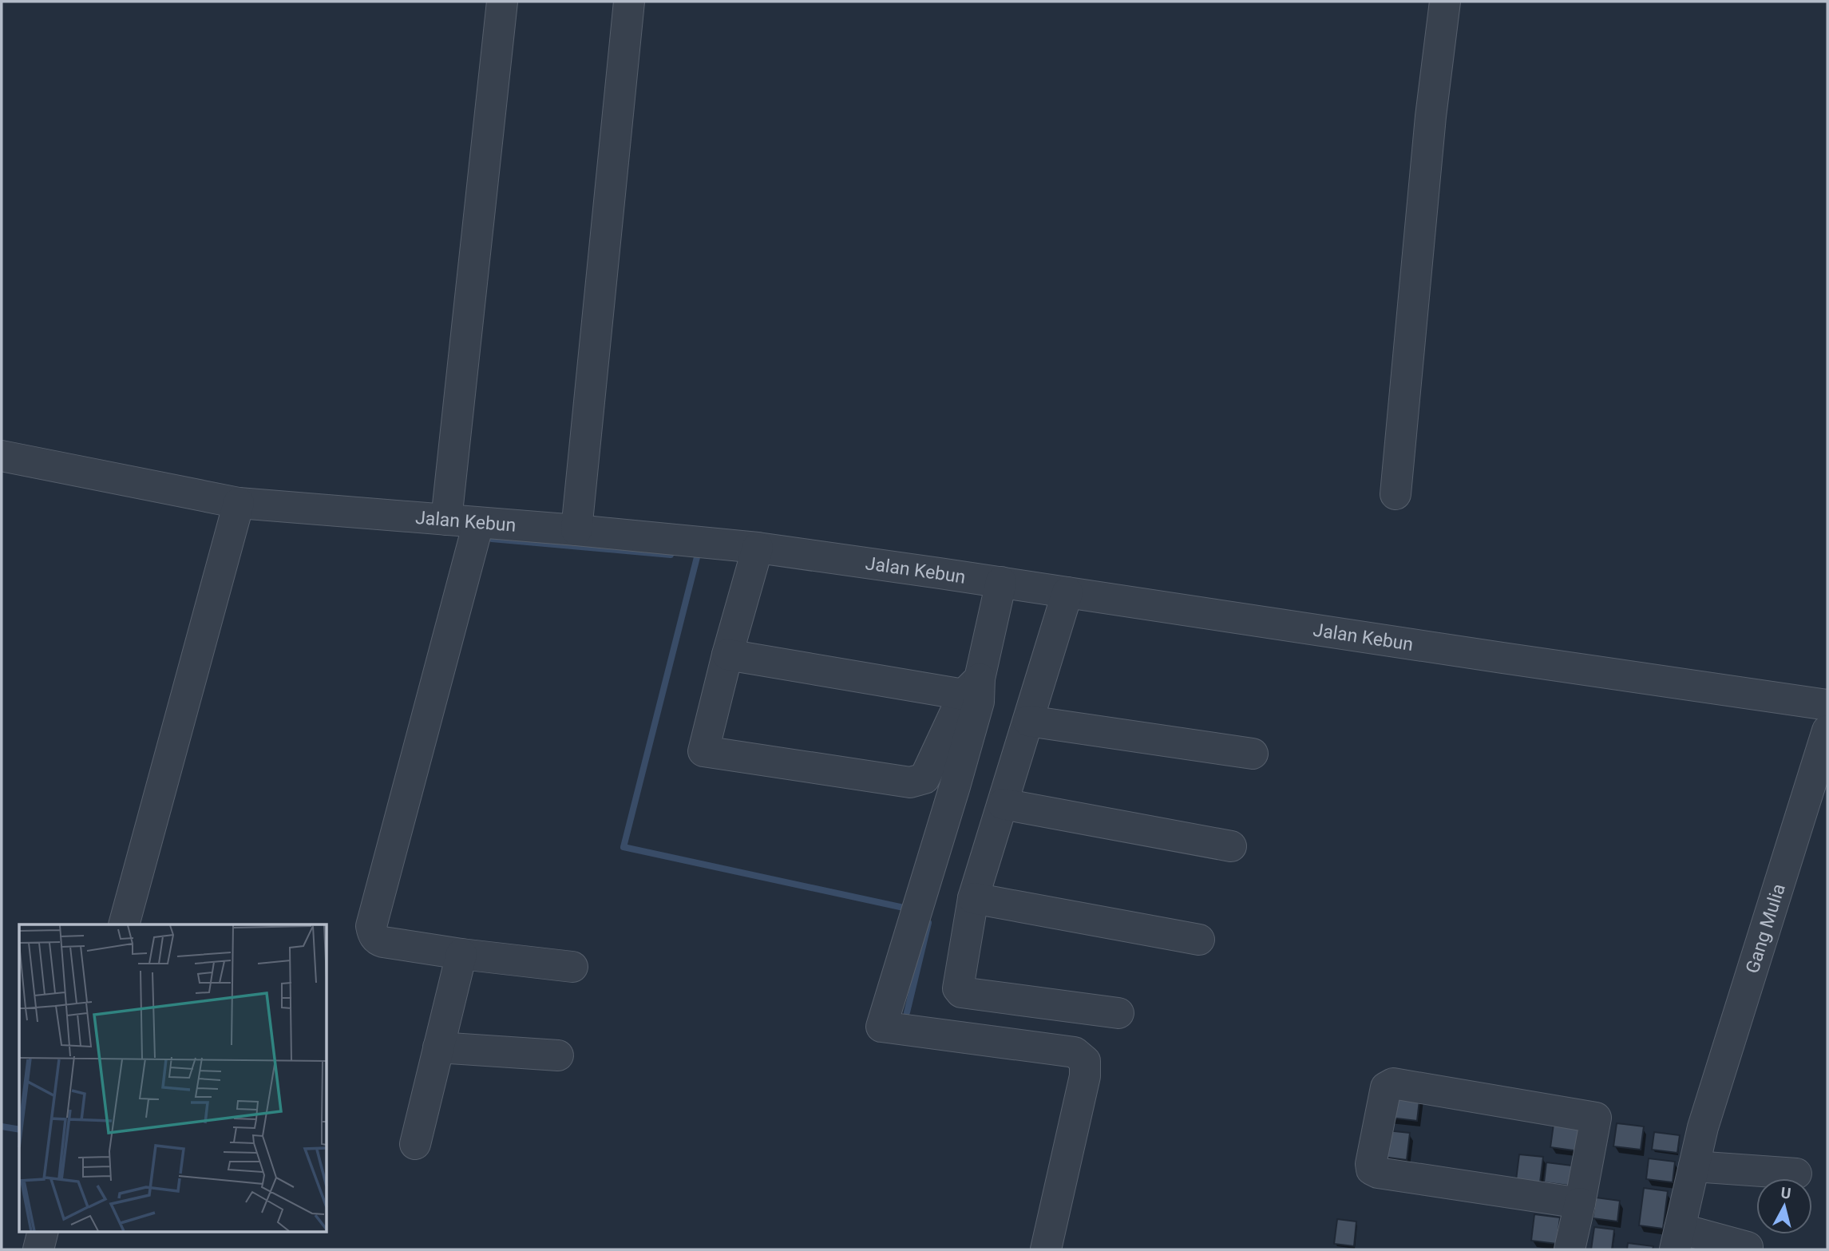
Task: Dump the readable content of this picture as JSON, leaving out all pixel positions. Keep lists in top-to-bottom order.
{
  "streets": {
    "street": ["Jalan Kebun", "Gang Mulia"]
  },
  "north": "top"
}
